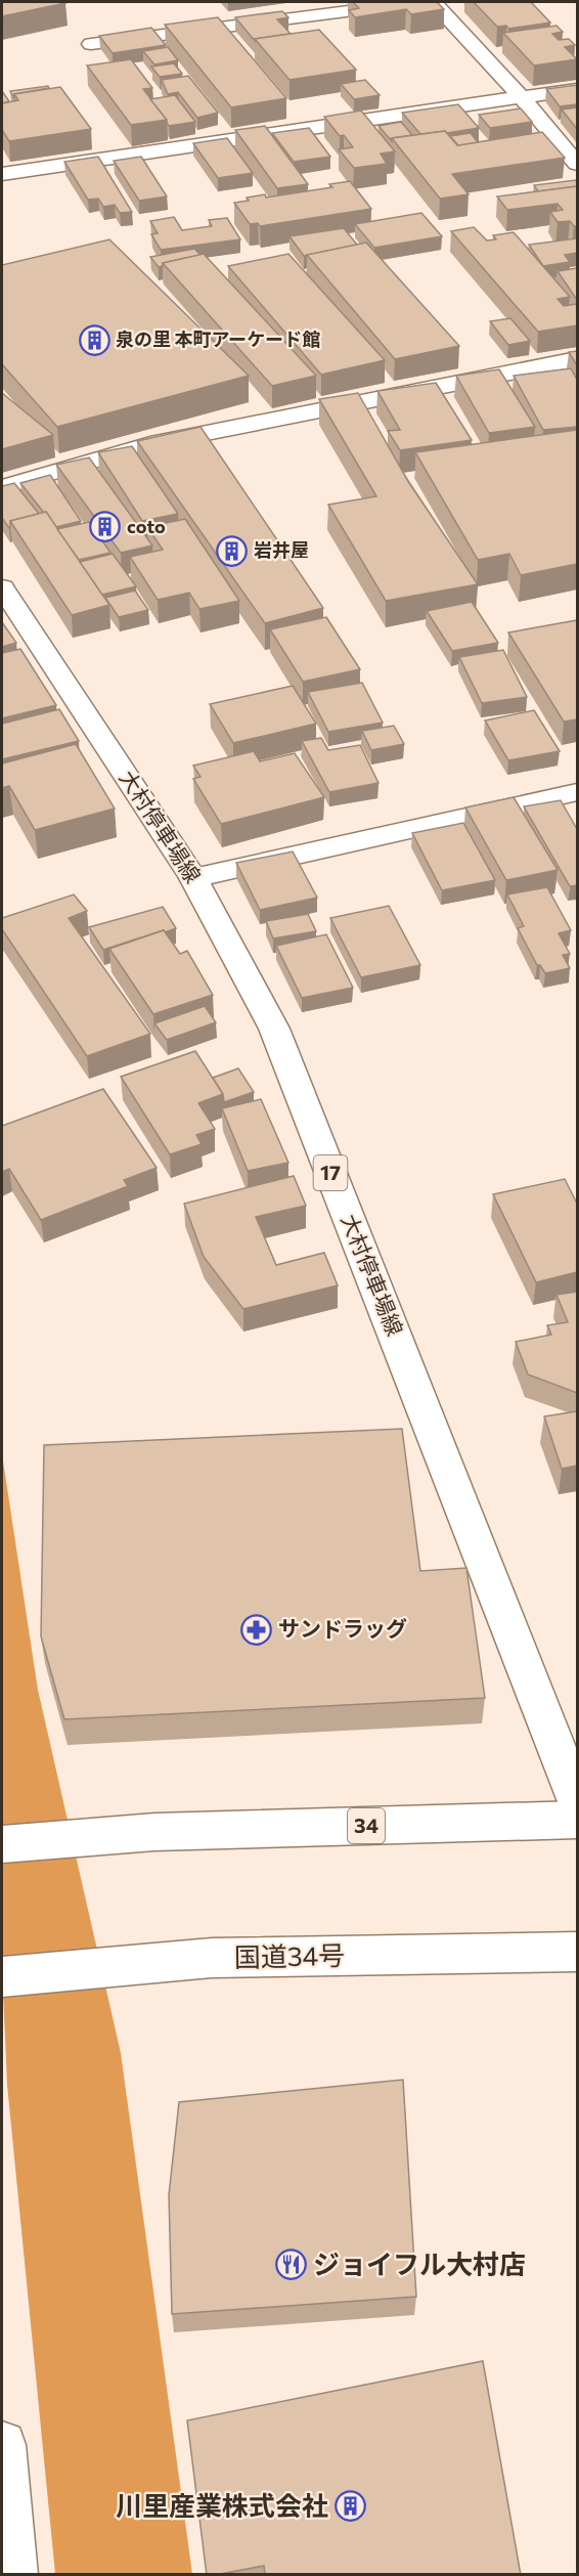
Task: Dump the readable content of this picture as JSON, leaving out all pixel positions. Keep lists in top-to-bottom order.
{
  "streets": {
    "main road": [
      "大村停車場線",
      "17",
      "34",
      "国道34号"
    ]
  },
  "places": {
    "building": [
      "泉の里 本町アーケード館",
      "coto",
      "岩井屋",
      "川里産業株式会社"
    ],
    "pharmacy": ["サンドラッグ"],
    "restaurant": ["ジョイフル大村店"]
  }
}
